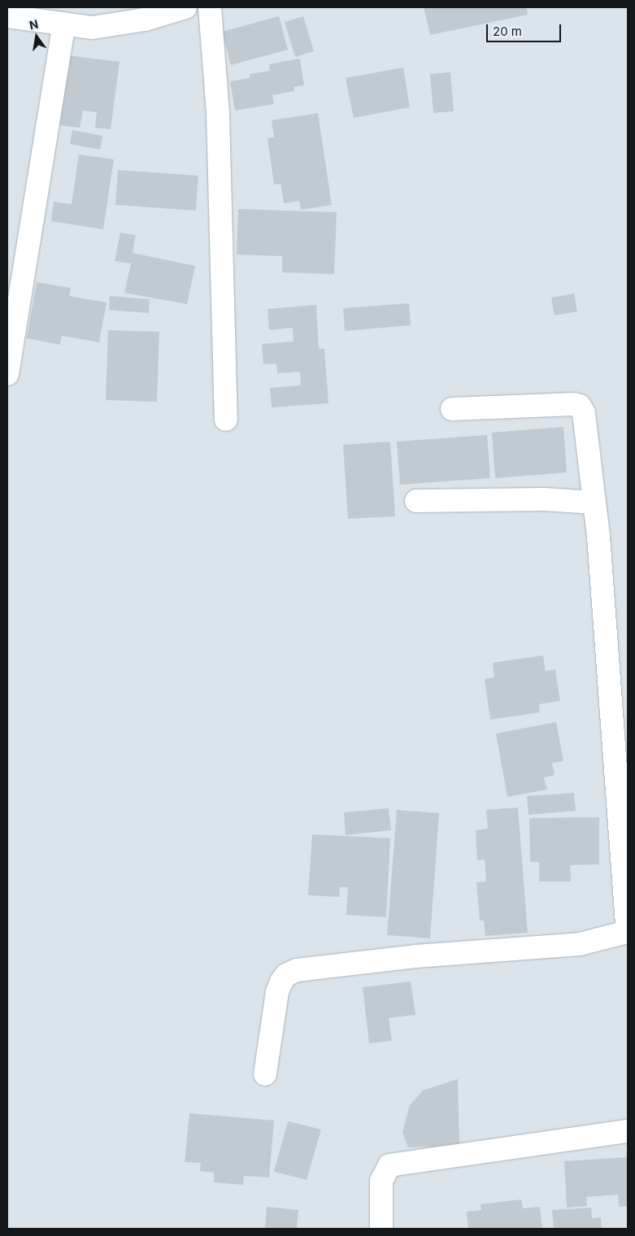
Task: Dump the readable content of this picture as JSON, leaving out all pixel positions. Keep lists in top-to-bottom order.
{
  "scale_bar": "20 m",
  "north": "top"
}
